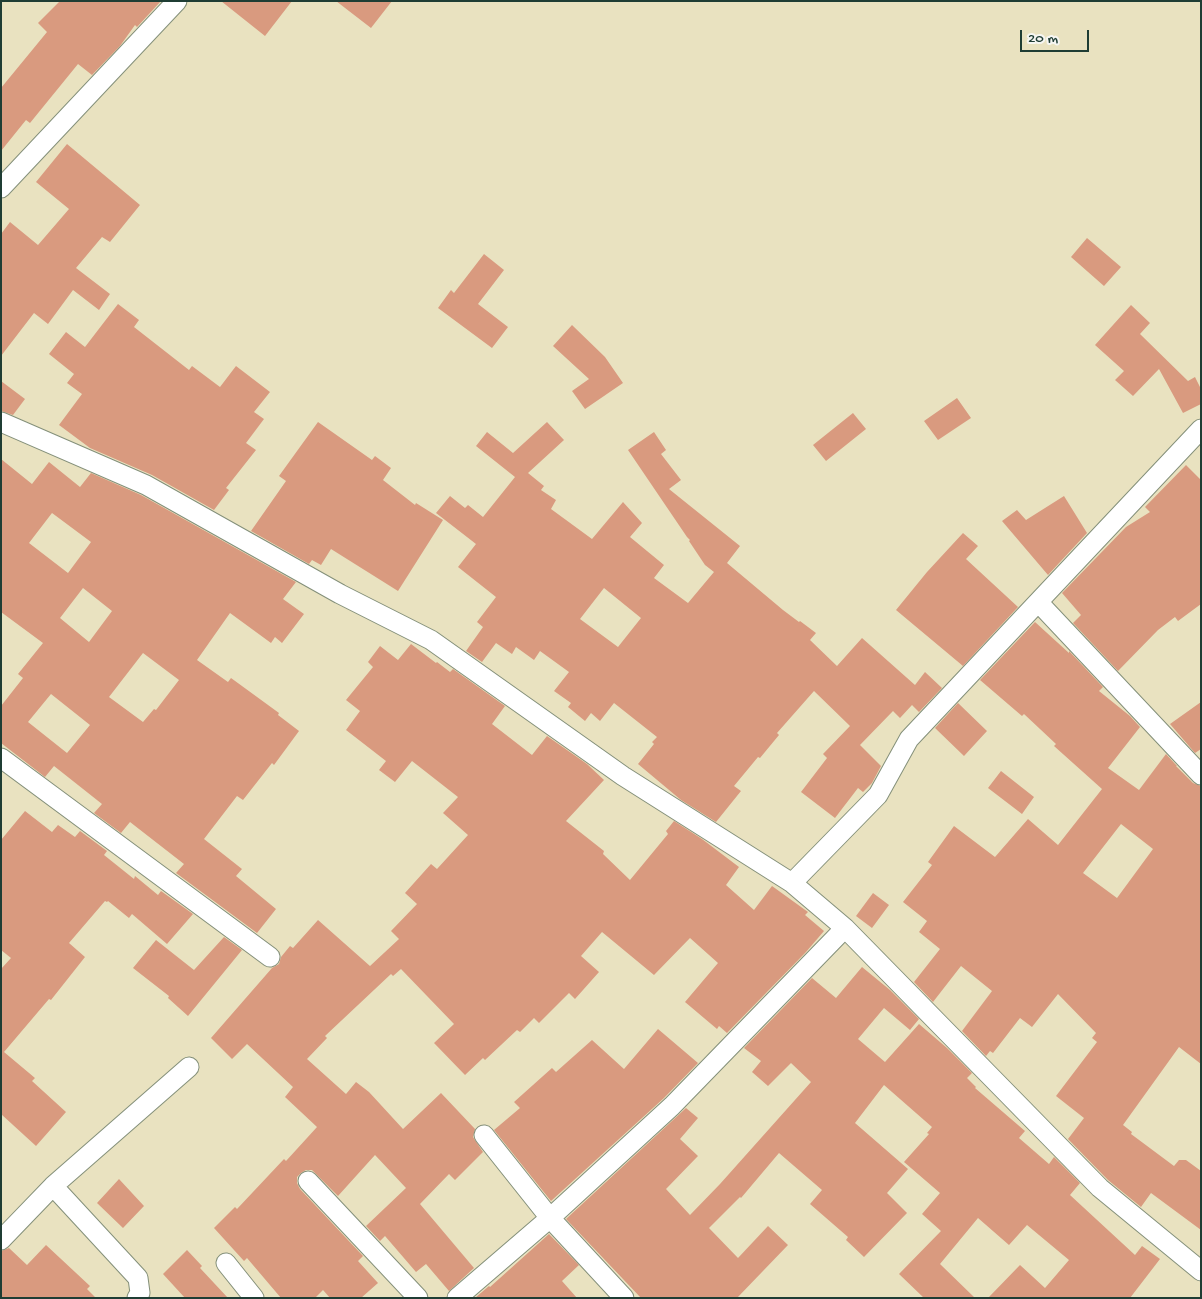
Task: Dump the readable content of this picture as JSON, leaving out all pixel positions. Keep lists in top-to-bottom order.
{
  "scale_bar": "20 m"
}
